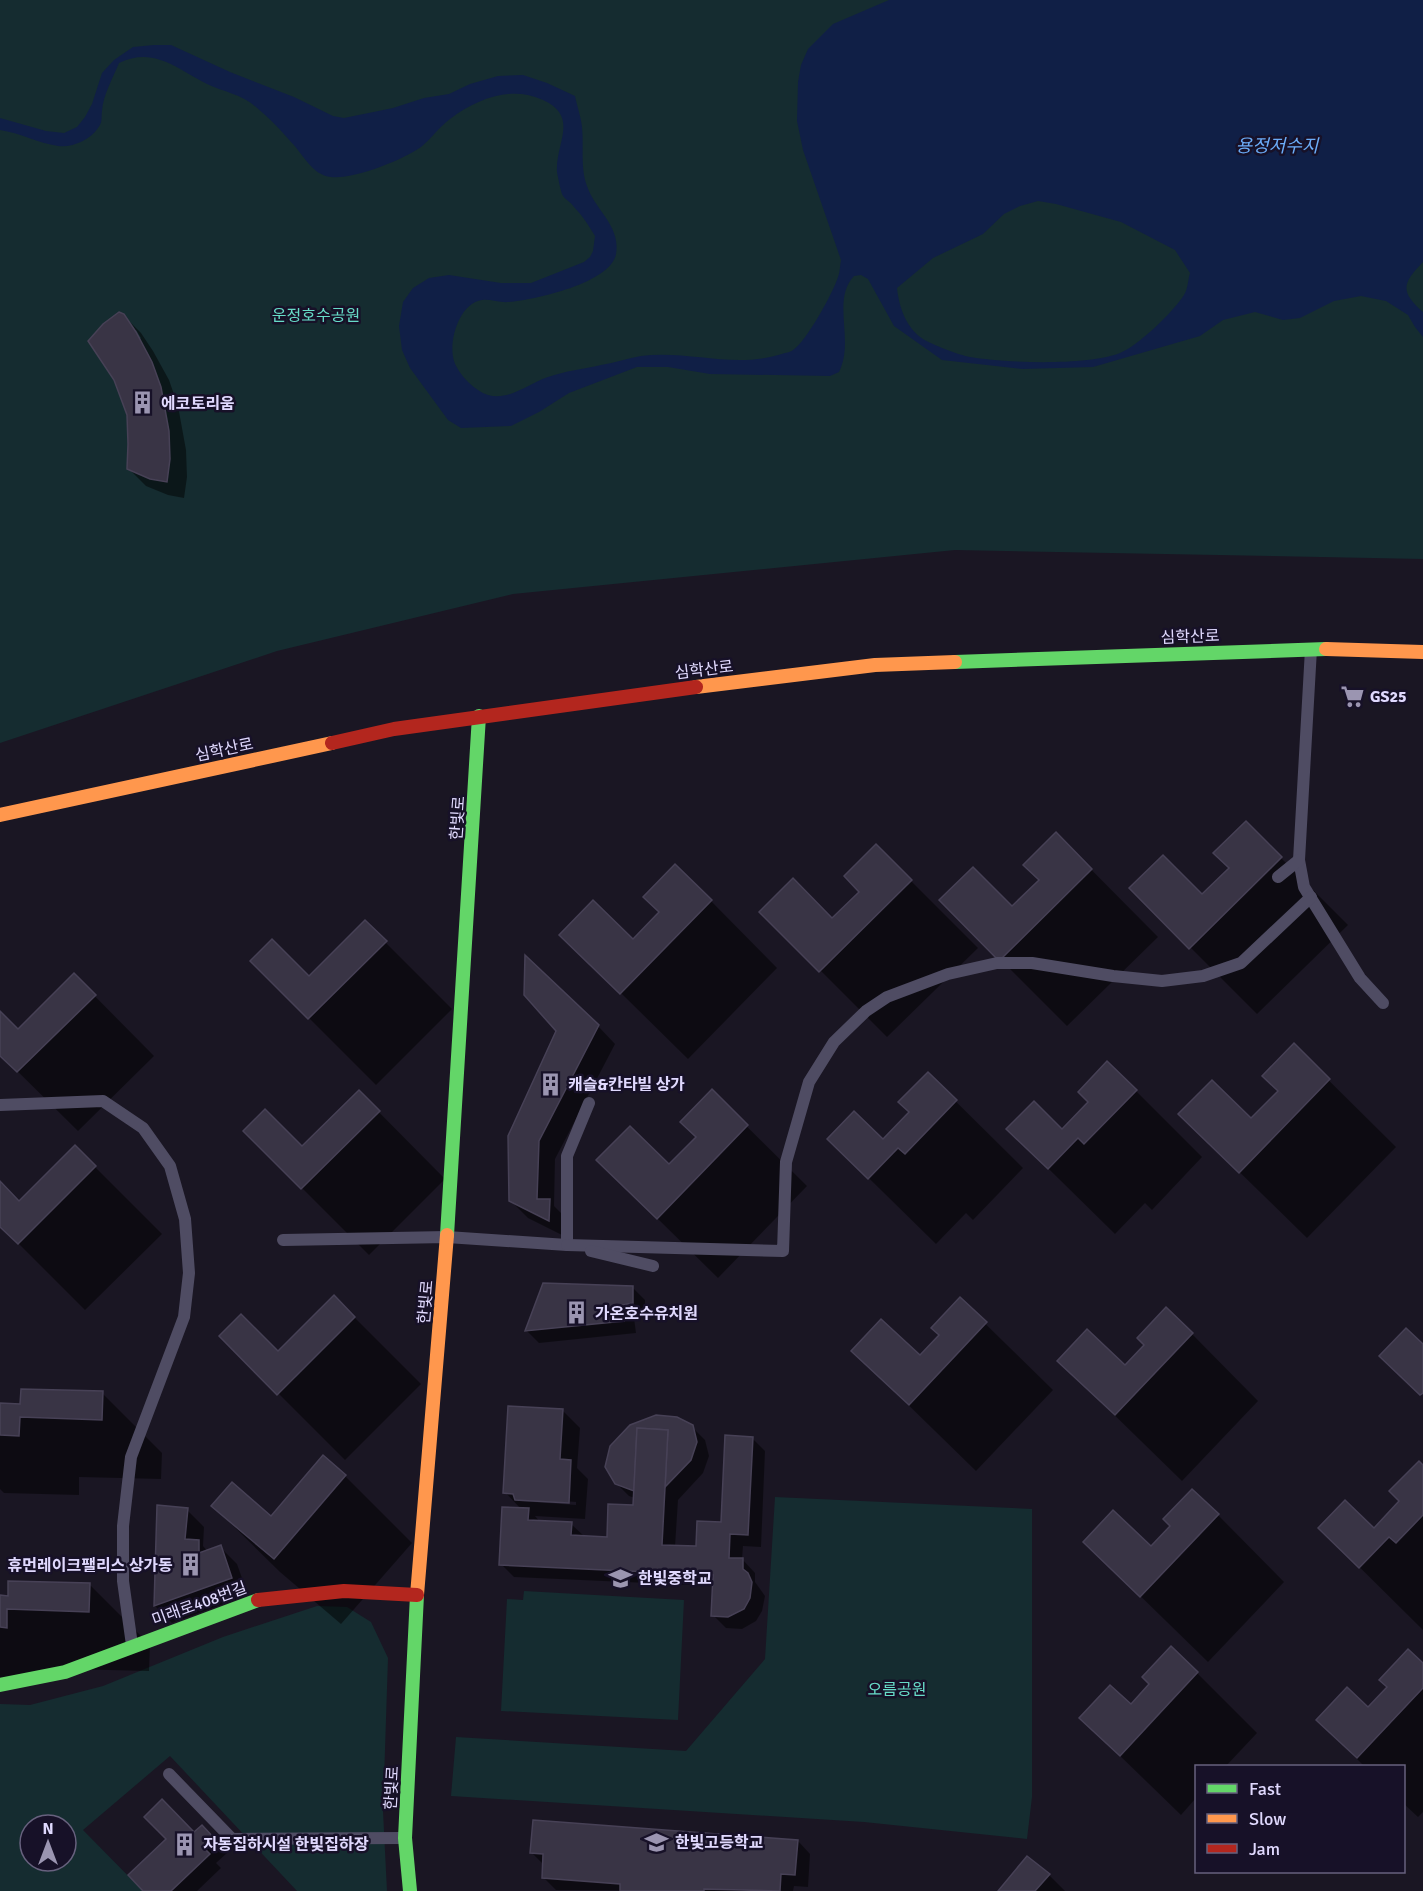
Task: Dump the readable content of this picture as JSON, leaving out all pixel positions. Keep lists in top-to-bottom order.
{
  "streets": {
    "street": ["심학산로", "한빛로", "미래로408번길"]
  },
  "crossings": [
    ["심학산로", "한빛로"],
    ["한빛로", "미래로408번길"]
  ],
  "water": ["용정저수지"],
  "parks": ["운정호수공원", "오름공원"],
  "places": {
    "building": [
      "에코토리움",
      "캐슬&칸타빌 상가",
      "가온호수유치원",
      "휴먼레이크팰리스 상가동",
      "자동집하시설 한빛집하장"
    ],
    "supermarket": ["GS25"],
    "school or university": ["한빛중학교", "한빛고등학교"]
  },
  "legend": ["Fast", "Slow", "Jam"],
  "north": "top"
}
